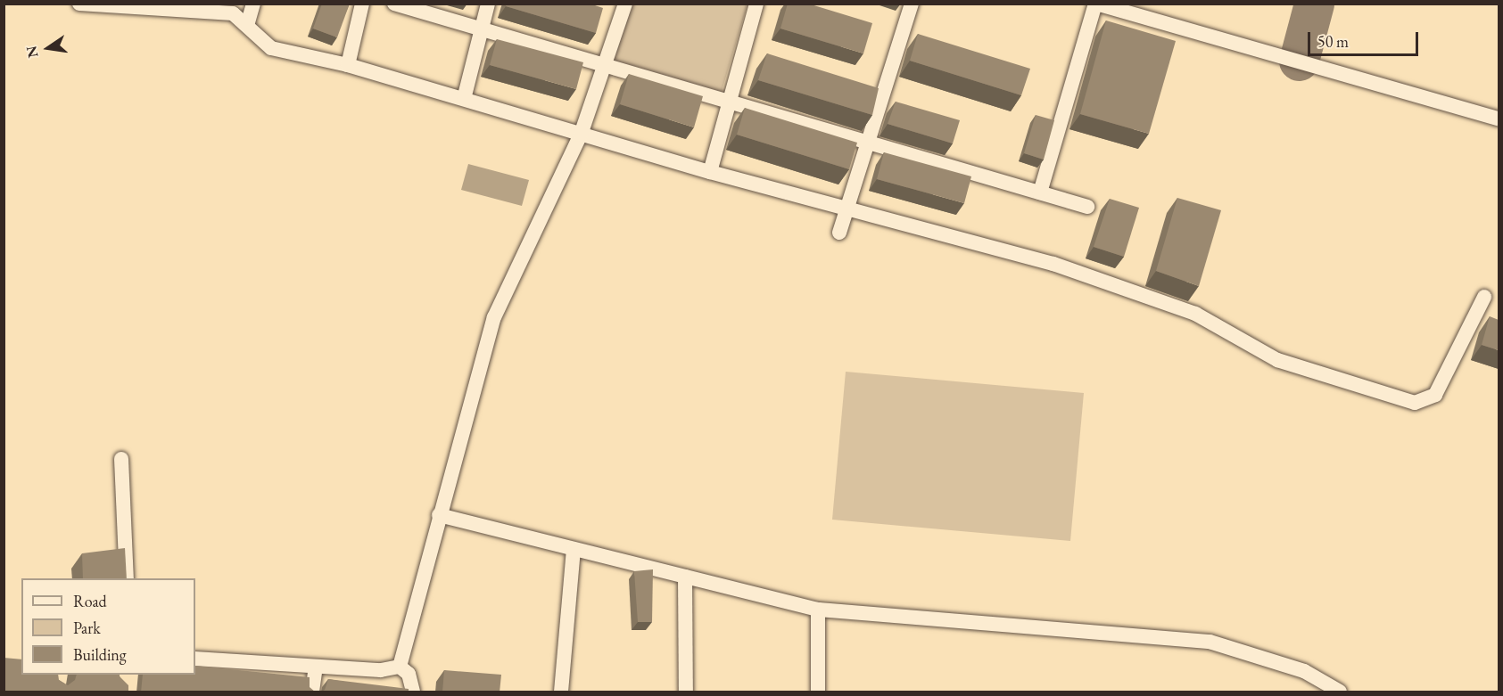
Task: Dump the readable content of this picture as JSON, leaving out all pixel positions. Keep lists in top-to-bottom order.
{
  "legend": ["Road", "Park", "Building"],
  "scale_bar": "50 m",
  "north": "left"
}
